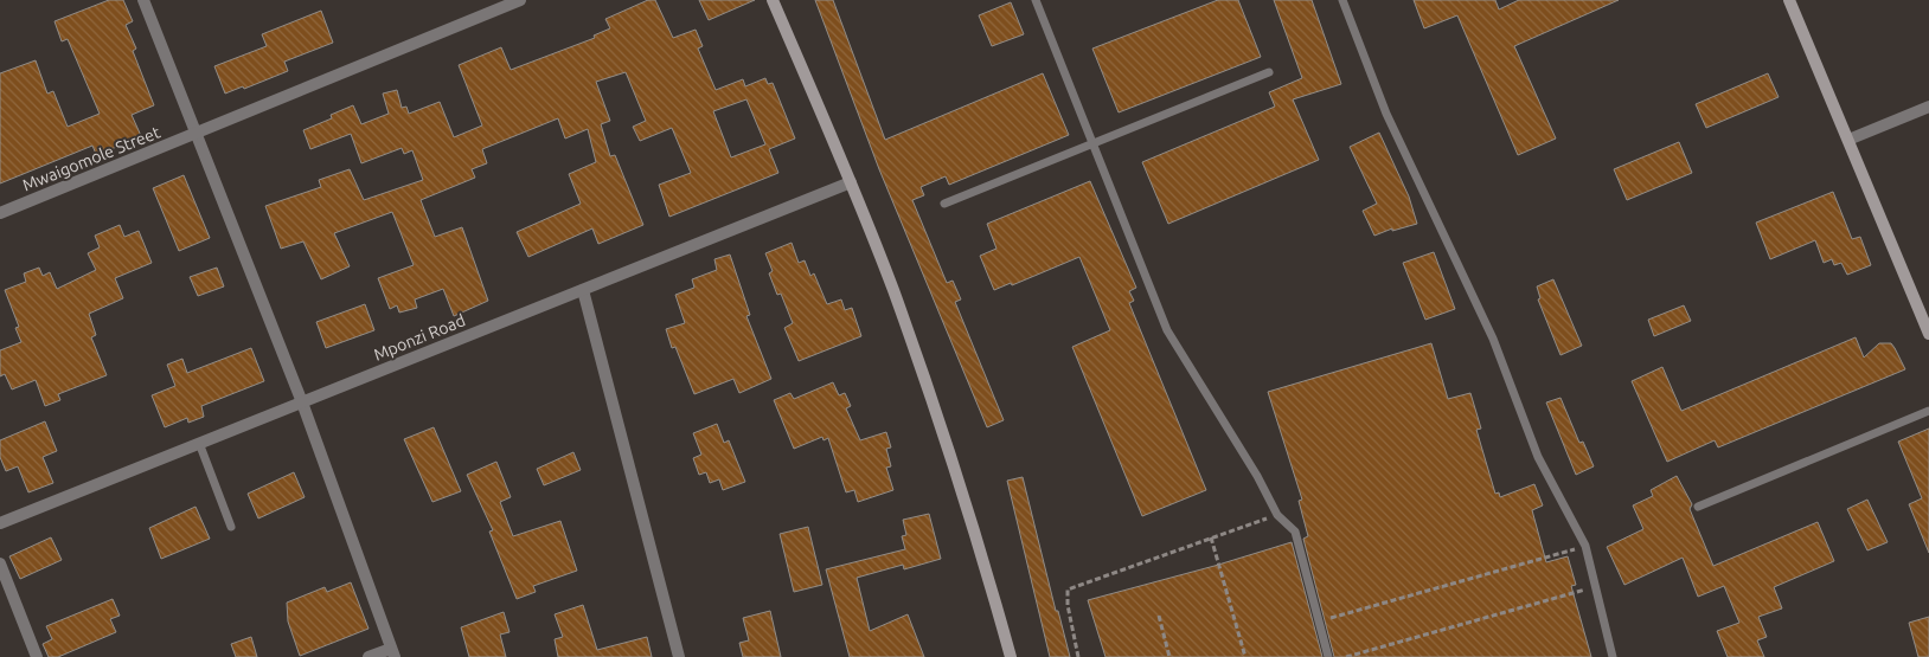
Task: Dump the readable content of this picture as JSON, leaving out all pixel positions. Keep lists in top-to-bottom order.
{
  "streets": {
    "street": ["Mwaigomole Street", "Mponzi Road"]
  }
}
